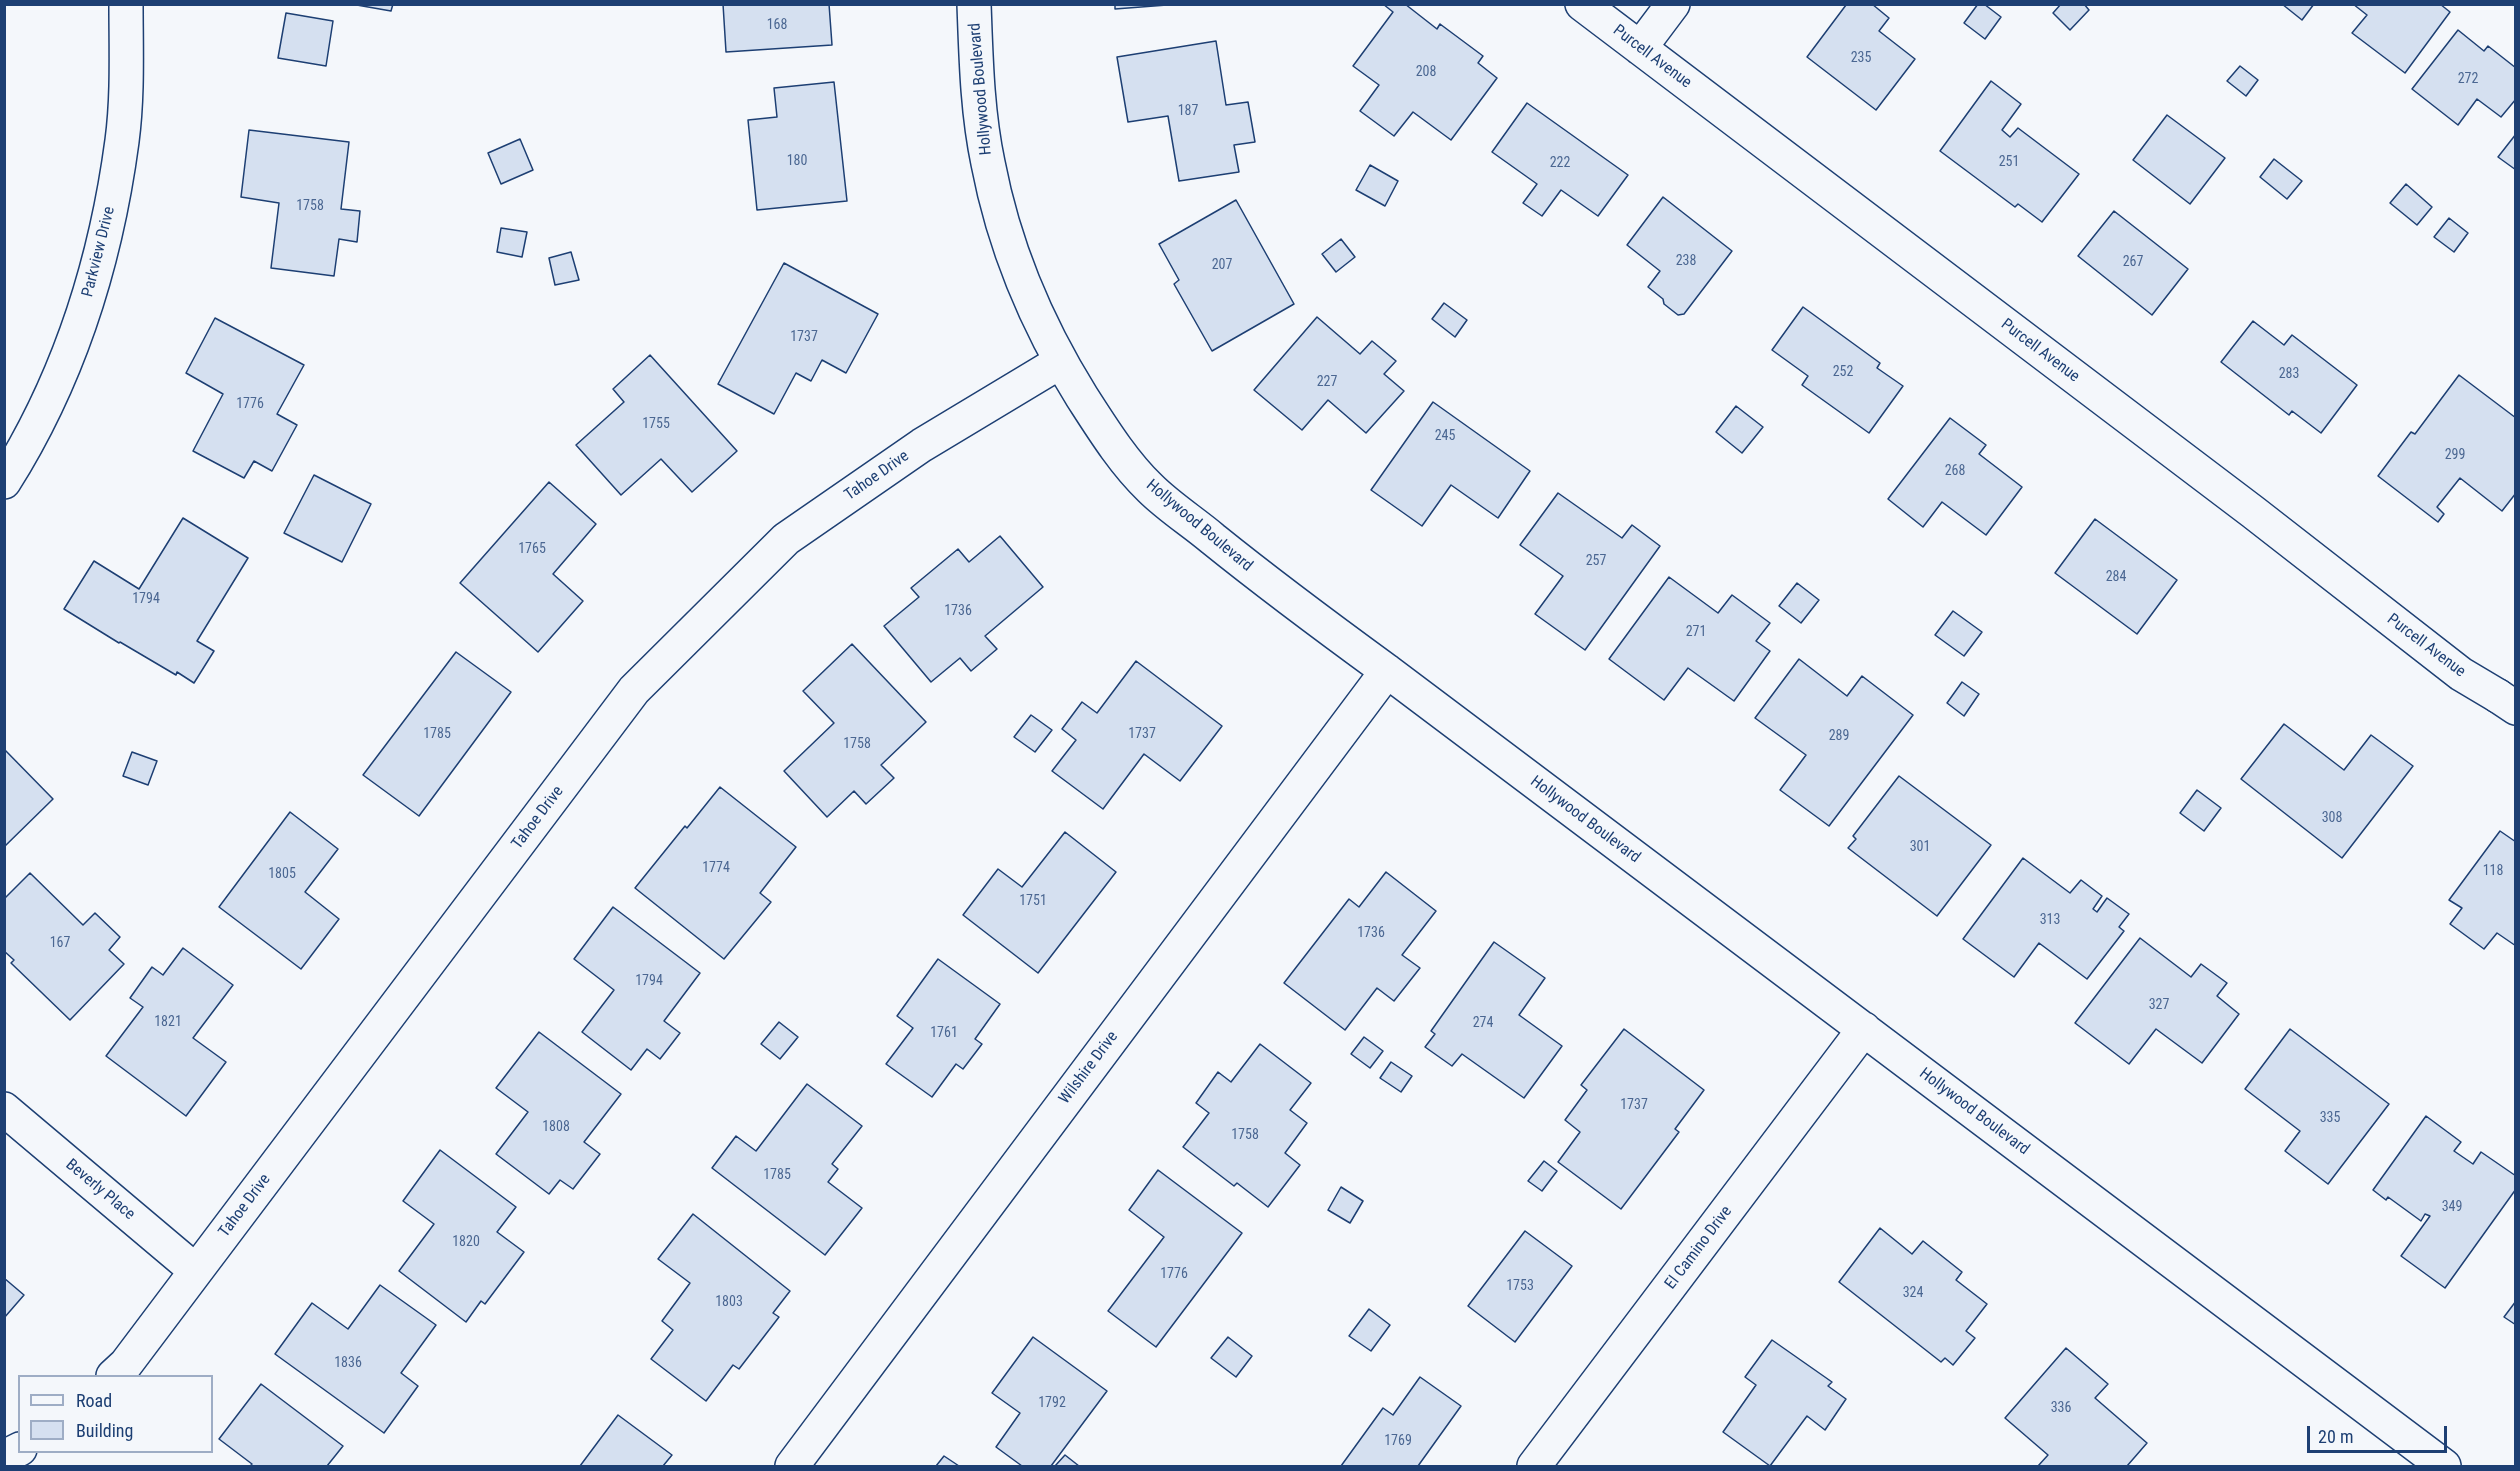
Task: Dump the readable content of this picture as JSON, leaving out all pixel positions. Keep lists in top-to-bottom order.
{
  "streets": {
    "street": [
      "Purcell Avenue",
      "Hollywood Boulevard",
      "Parkview Drive",
      "Tahoe Drive",
      "Wilshire Drive",
      "Beverly Place",
      "El Camino Drive"
    ]
  },
  "crossings": [
    ["Hollywood Boulevard", "Tahoe Drive"],
    ["Hollywood Boulevard", "Wilshire Drive"],
    ["Hollywood Boulevard", "El Camino Drive"],
    ["Tahoe Drive", "Beverly Place"]
  ],
  "house_numbers": [
    "168",
    "235",
    "208",
    "272",
    "187",
    "180",
    "251",
    "222",
    "1758",
    "238",
    "267",
    "207",
    "1737",
    "252",
    "283",
    "227",
    "1776",
    "1755",
    "245",
    "299",
    "268",
    "1765",
    "257",
    "284",
    "1794",
    "1736",
    "271",
    "1785",
    "1737",
    "289",
    "1758",
    "308",
    "301",
    "1774",
    "118",
    "1805",
    "1751",
    "313",
    "1736",
    "167",
    "1794",
    "327",
    "1821",
    "274",
    "1761",
    "1737",
    "335",
    "1808",
    "1758",
    "1785",
    "349",
    "1820",
    "1776",
    "1753",
    "324",
    "1803",
    "1836",
    "1792",
    "336",
    "1769"
  ],
  "legend": ["Road", "Building"],
  "scale_bar": "20 m"
}
